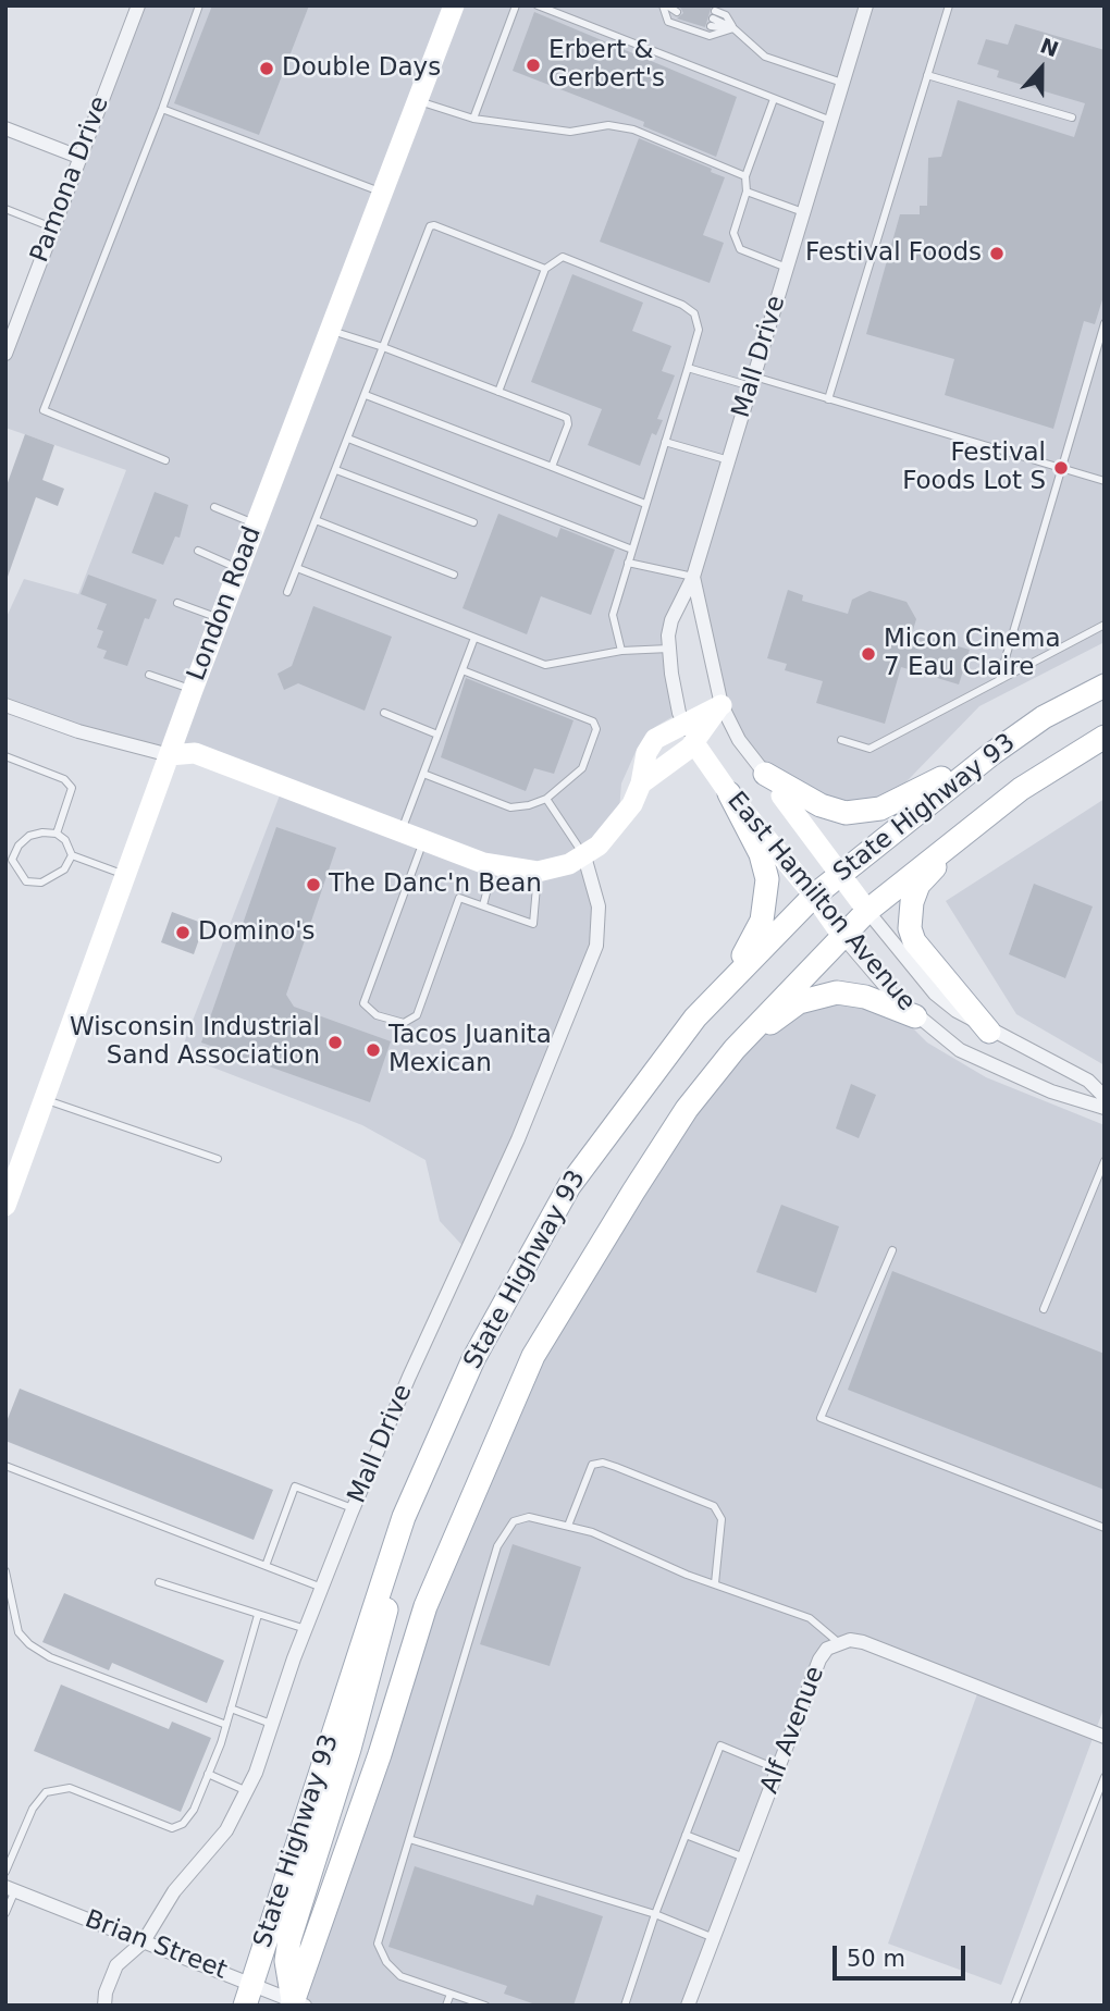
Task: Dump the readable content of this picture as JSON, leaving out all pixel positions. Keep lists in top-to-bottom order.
{
  "streets": {
    "main road": ["State Highway 93"],
    "street": [
      "Pamona Drive",
      "Mall Drive",
      "London Road",
      "East Hamilton Avenue",
      "Alf Avenue",
      "Brian Street"
    ]
  },
  "crossings": [
    ["Mall Drive", "East Hamilton Avenue"],
    ["Mall Drive", "Brian Street"],
    ["State Highway 93", "East Hamilton Avenue"],
    ["State Highway 93", "Brian Street"]
  ],
  "places": [
    "Erbert & Gerbert's",
    "Double Days",
    "Festival Foods",
    "Festival Foods Lot S",
    "Micon Cinema 7 Eau Claire",
    "The Danc'n Bean",
    "Domino's",
    "Wisconsin Industrial Sand Association",
    "Tacos Juanita Mexican"
  ],
  "scale_bar": "50 m",
  "north": "top"
}
